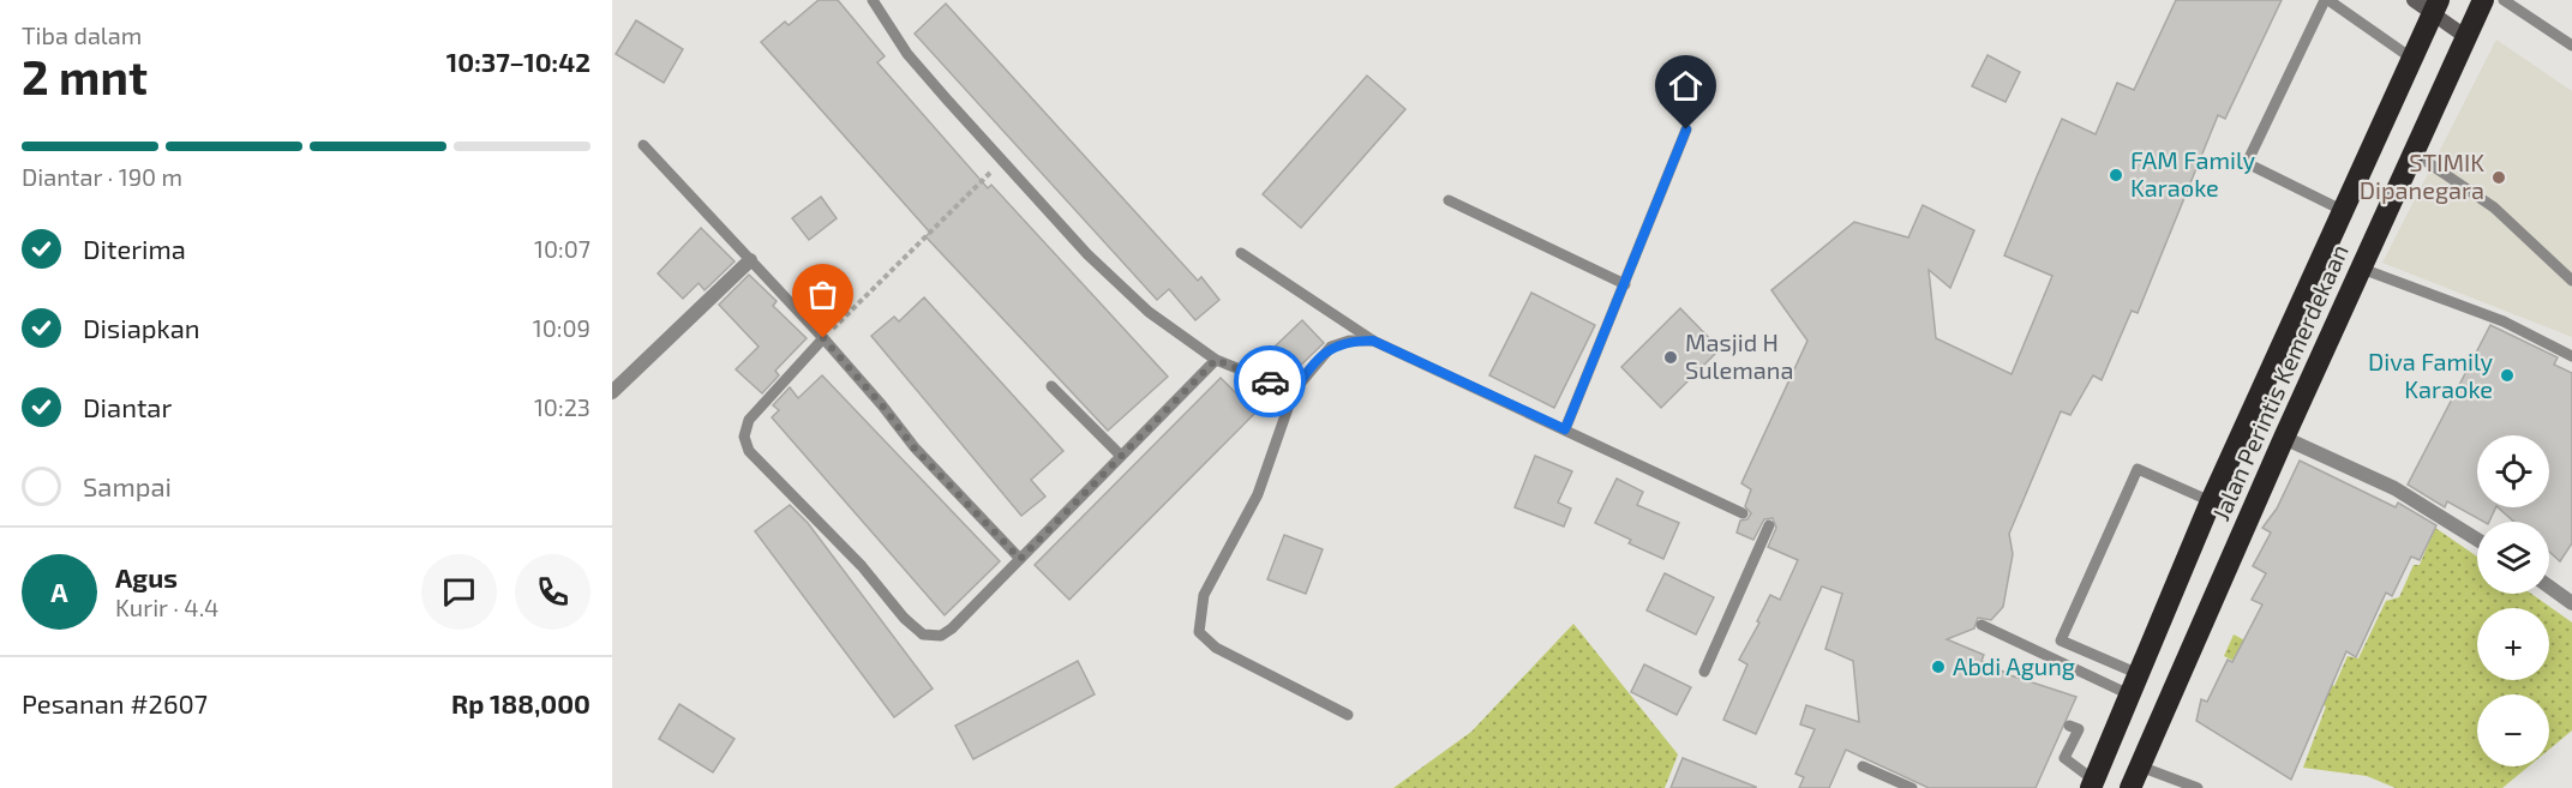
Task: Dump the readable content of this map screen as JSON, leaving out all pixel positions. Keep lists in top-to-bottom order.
{
  "streets": {
    "highway": ["Jalan Perintis Kemerdekaan"]
  },
  "places": [
    "FAM Family Karaoke",
    "STIMIK Dipanegara",
    "Masjid H Sulemana",
    "Diva Family Karaoke",
    "Abdi Agung"
  ],
  "page": {
    "heading": ["2 mnt", "Tiba dalam", "10:37–10:42"],
    "panel": [
      "Agus",
      "Kurir · 4.4",
      "Pesanan #2607",
      "Rp 188,000"
    ],
    "bar": "Diantar · 190 m",
    "list": [
      ["Diterima", "10:07"],
      ["Disiapkan", "10:09"],
      ["Diantar", "10:23"],
      "Sampai"
    ],
    "map_buttons": ["+", "−"],
    "round": "A"
  }
}
